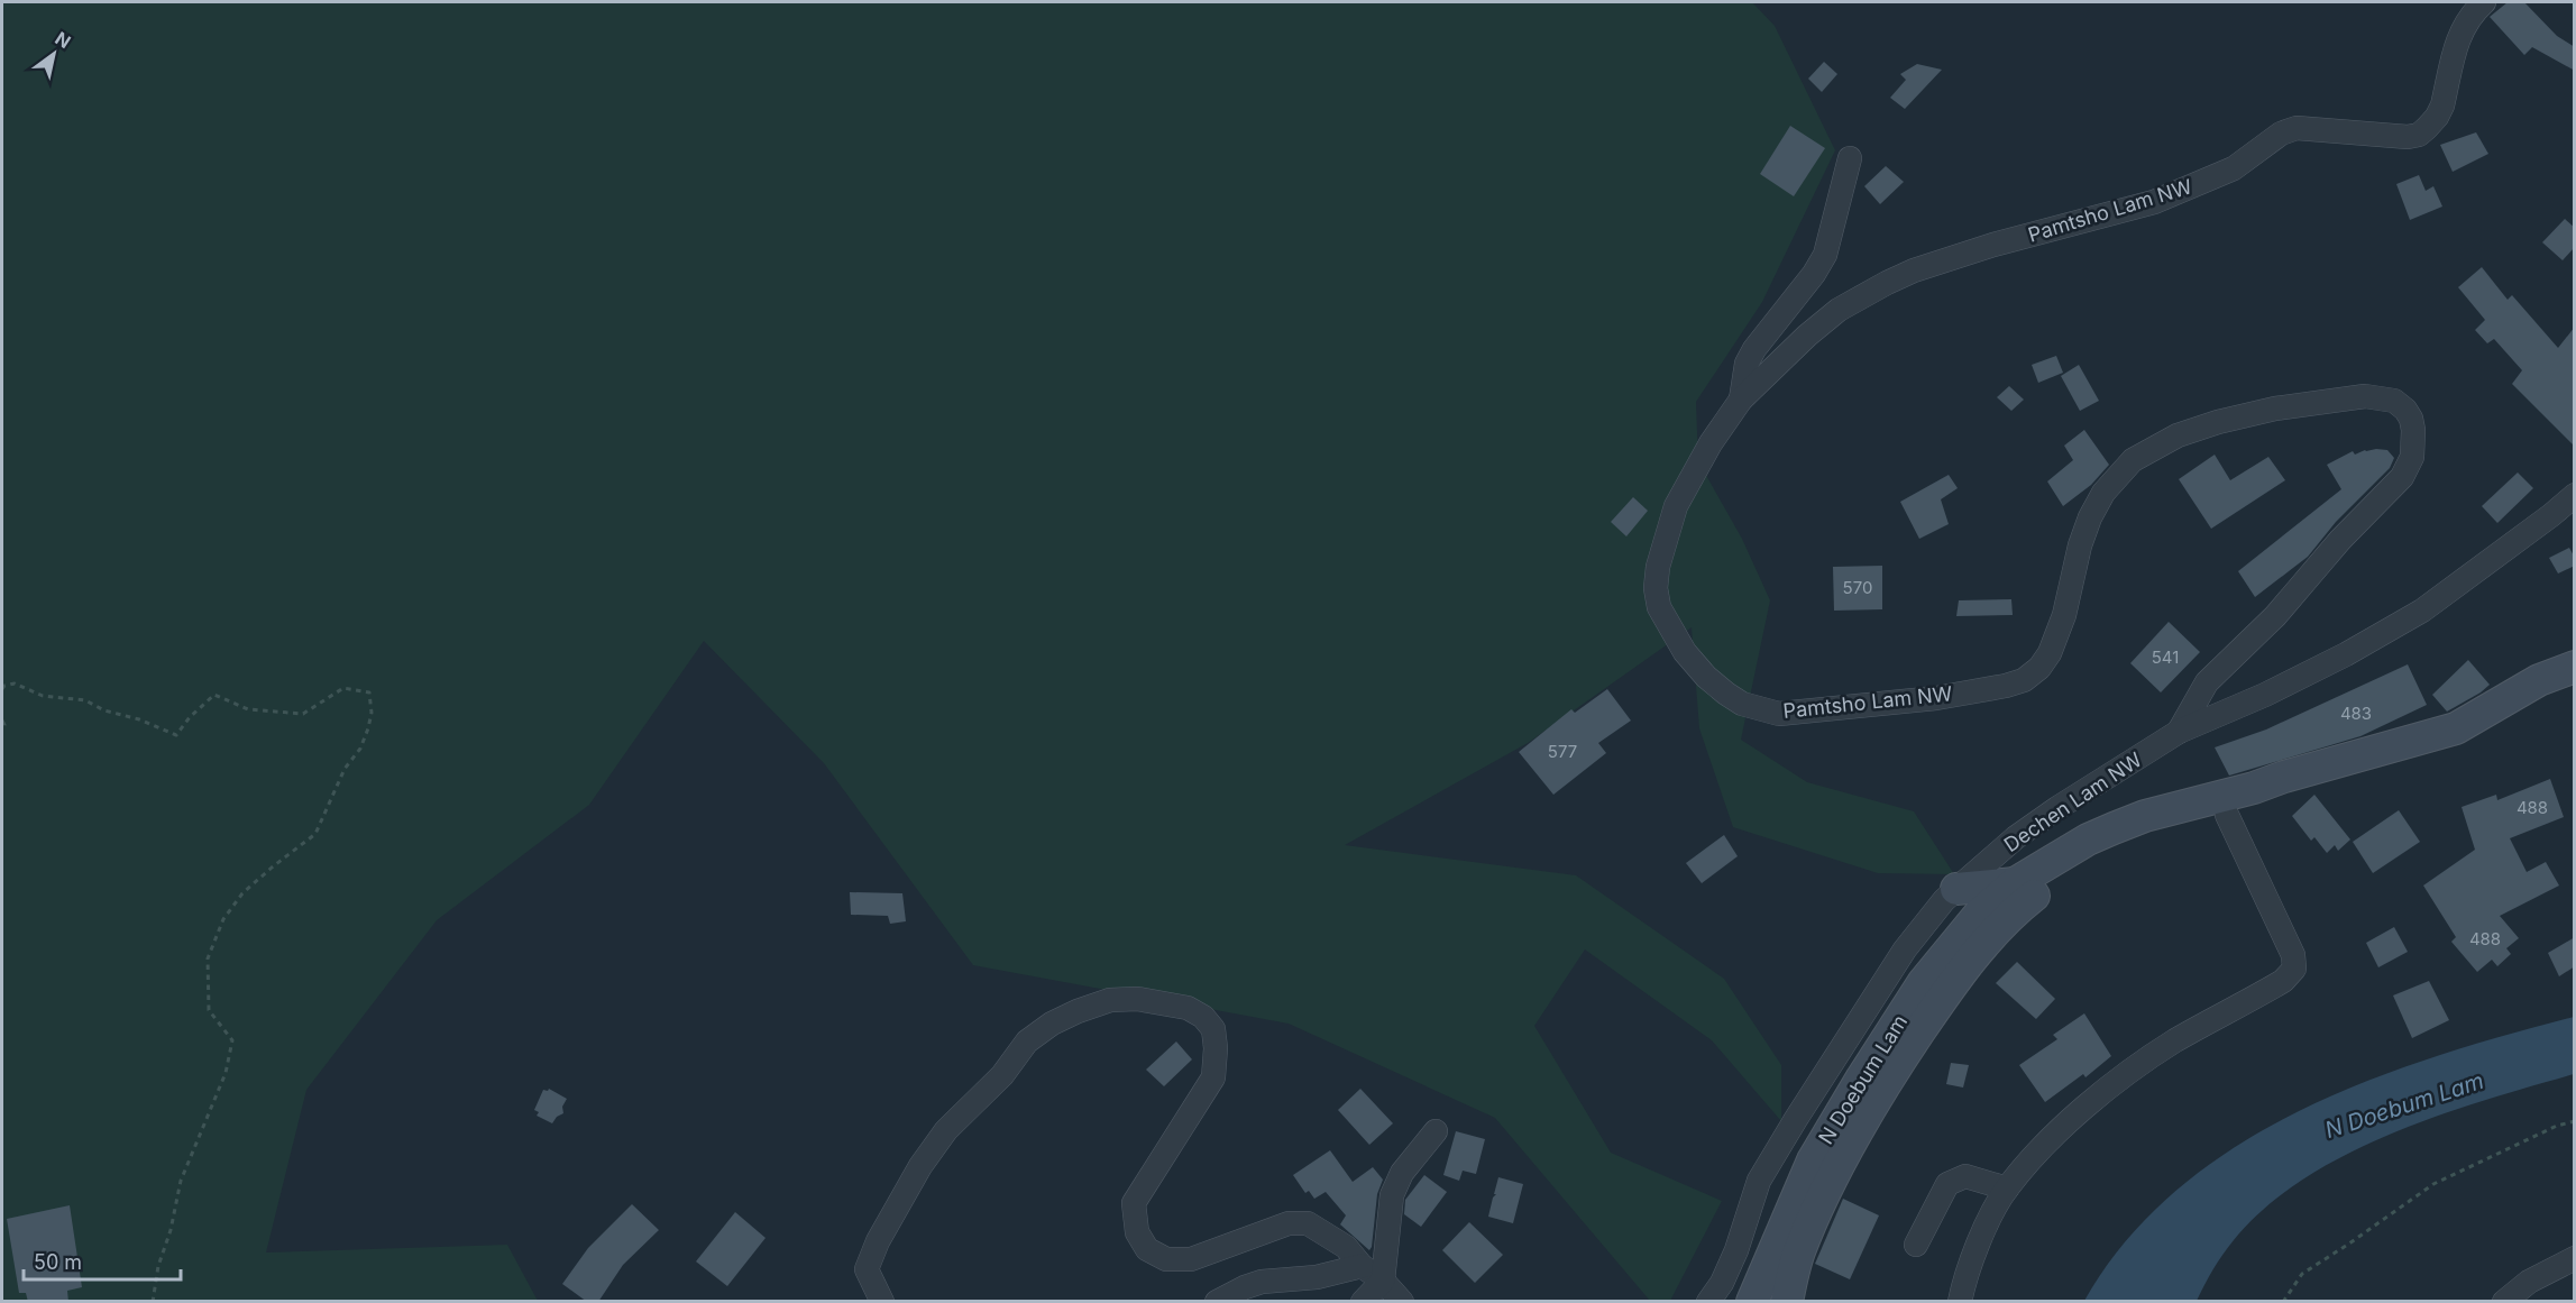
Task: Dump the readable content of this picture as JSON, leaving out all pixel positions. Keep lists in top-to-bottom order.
{
  "streets": {
    "main road": ["N Doebum Lam"],
    "street": ["Pamtsho Lam NW", "Dechen Lam NW"]
  },
  "crossings": [
    ["Pamtsho Lam NW", "Dechen Lam NW"]
  ],
  "water": ["N Doebum Lam"],
  "house_numbers": [
    "570",
    "541",
    "483",
    "577",
    "488",
    "488"
  ],
  "scale_bar": "50 m",
  "north": "top right"
}
